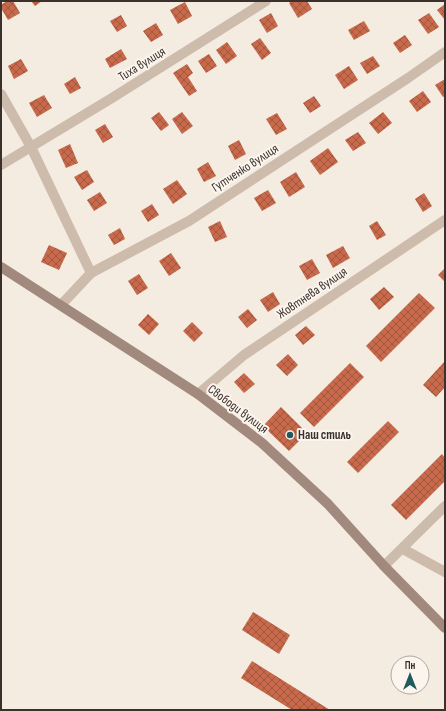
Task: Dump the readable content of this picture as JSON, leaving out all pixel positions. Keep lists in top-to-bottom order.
{
  "streets": {
    "main road": ["Свободи вулиця"],
    "street": ["Тиха вулиця", "Гутченко вулиця", "Жовтнева вулиця"]
  },
  "crossings": [
    ["Гутченко вулиця", "Свободи вулиця"],
    ["Жовтнева вулиця", "Свободи вулиця"]
  ],
  "places": ["Наш стиль"],
  "north": "top"
}
